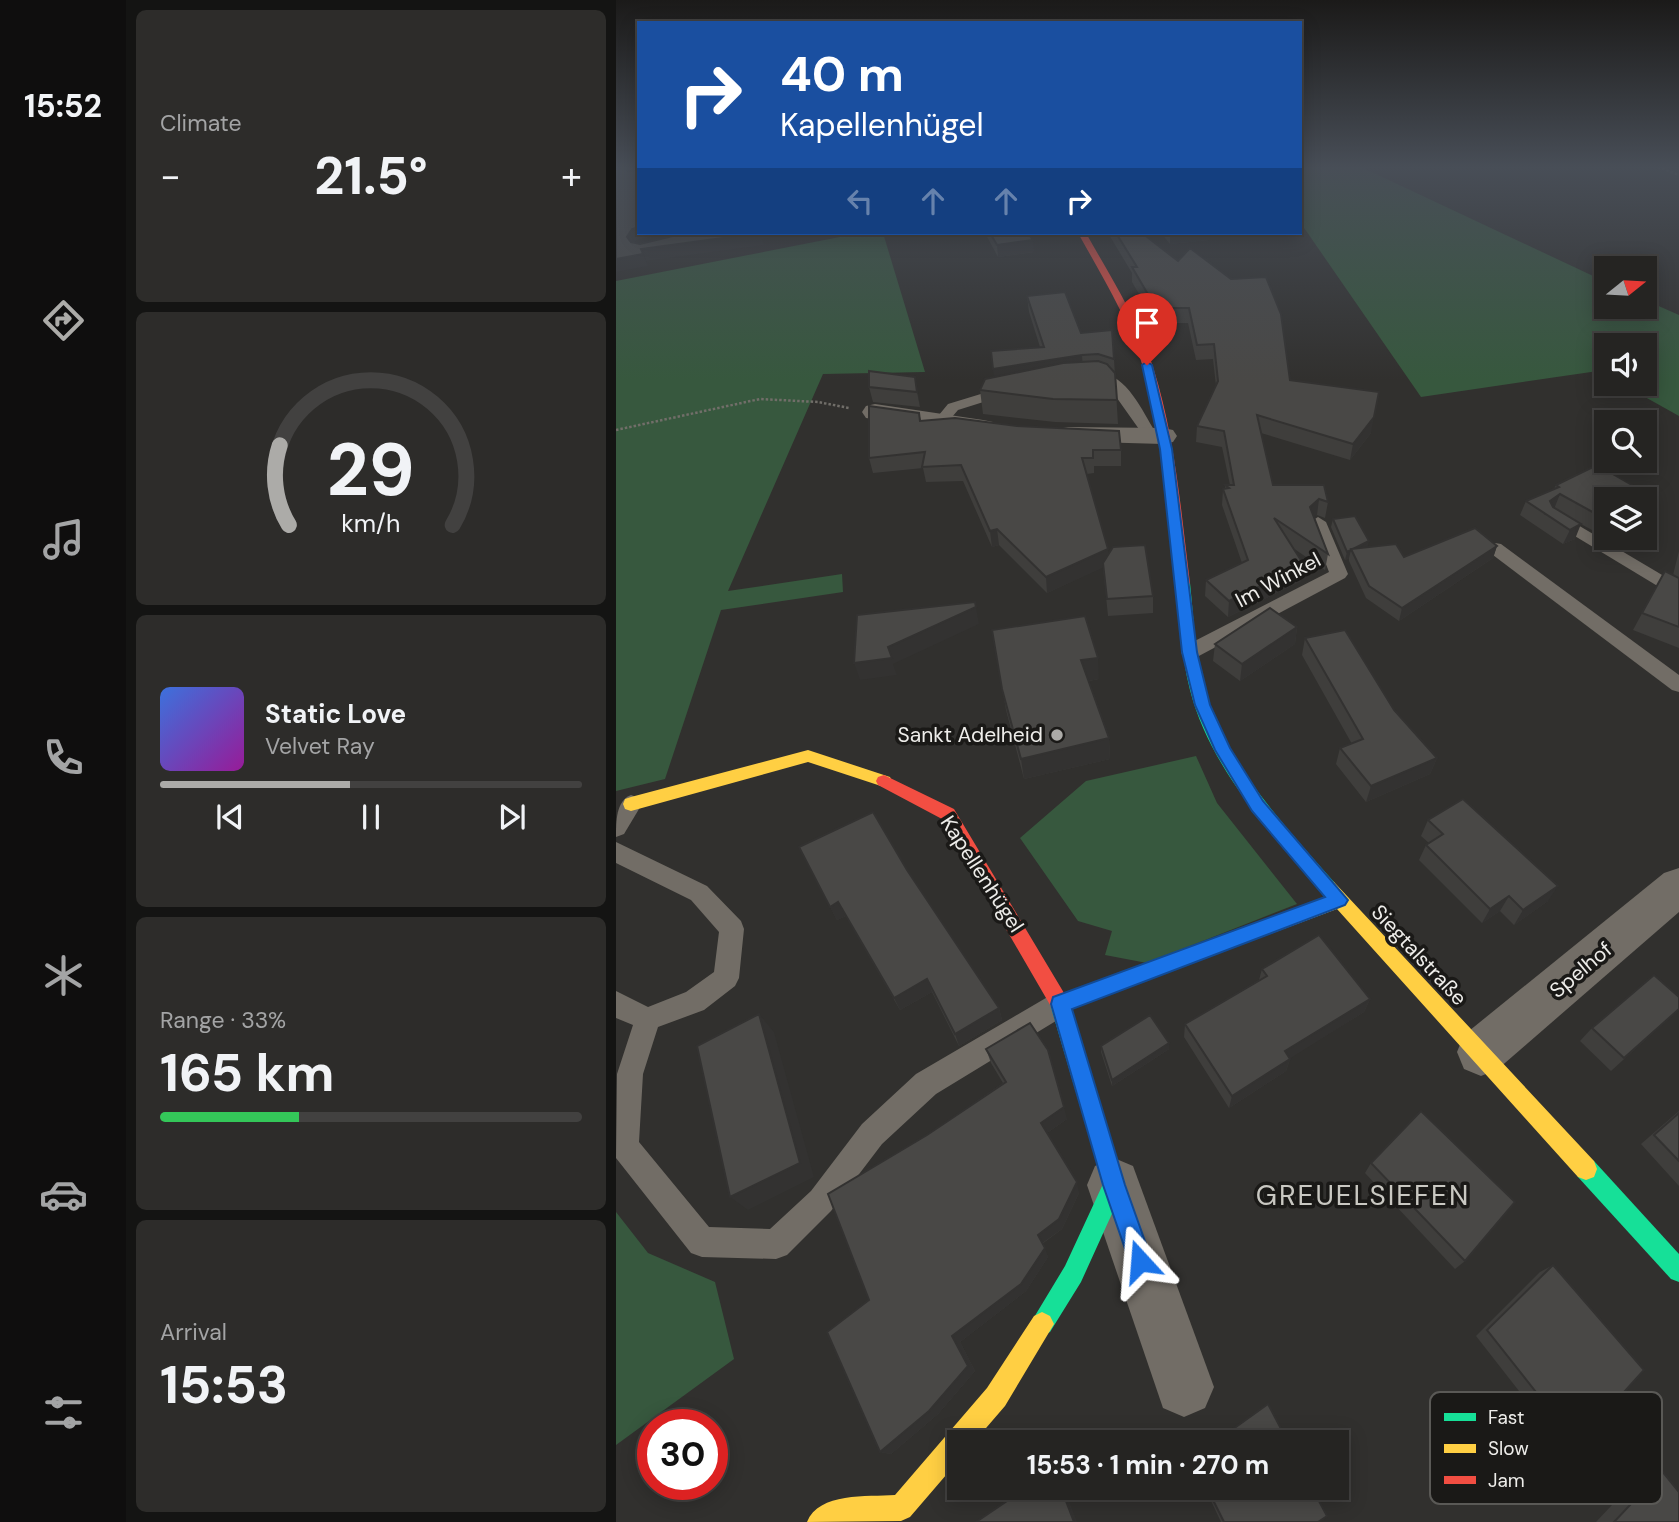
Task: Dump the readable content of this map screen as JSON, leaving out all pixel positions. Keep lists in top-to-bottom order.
{
  "streets": {
    "main road": ["Kapellenhügel", "Siegtalstraße"],
    "street": ["Spelhof"],
    "lane": ["Im Winkel"]
  },
  "crossings": [
    ["Im Winkel", "Siegtalstraße"],
    ["Siegtalstraße", "Spelhof"]
  ],
  "districts": ["GREUELSIEFEN"],
  "places": ["Sankt Adelheid"],
  "legend": ["Fast", "Slow", "Jam"],
  "north": "right",
  "page": {
    "tabs": "15:52",
    "tile": [
      "Climate",
      ["Range · 33%", "165 km"],
      ["Arrival", "15:53"]
    ],
    "turn": ["40 m", "Kapellenhügel"],
    "heat": ["−", "21.5°", "+"],
    "song": ["Static Love", "Velvet Ray"],
    "limit": "30",
    "trip": "15:53 · 1 min · 270 m",
    "gauge": ["29", "km/h"]
  }
}
